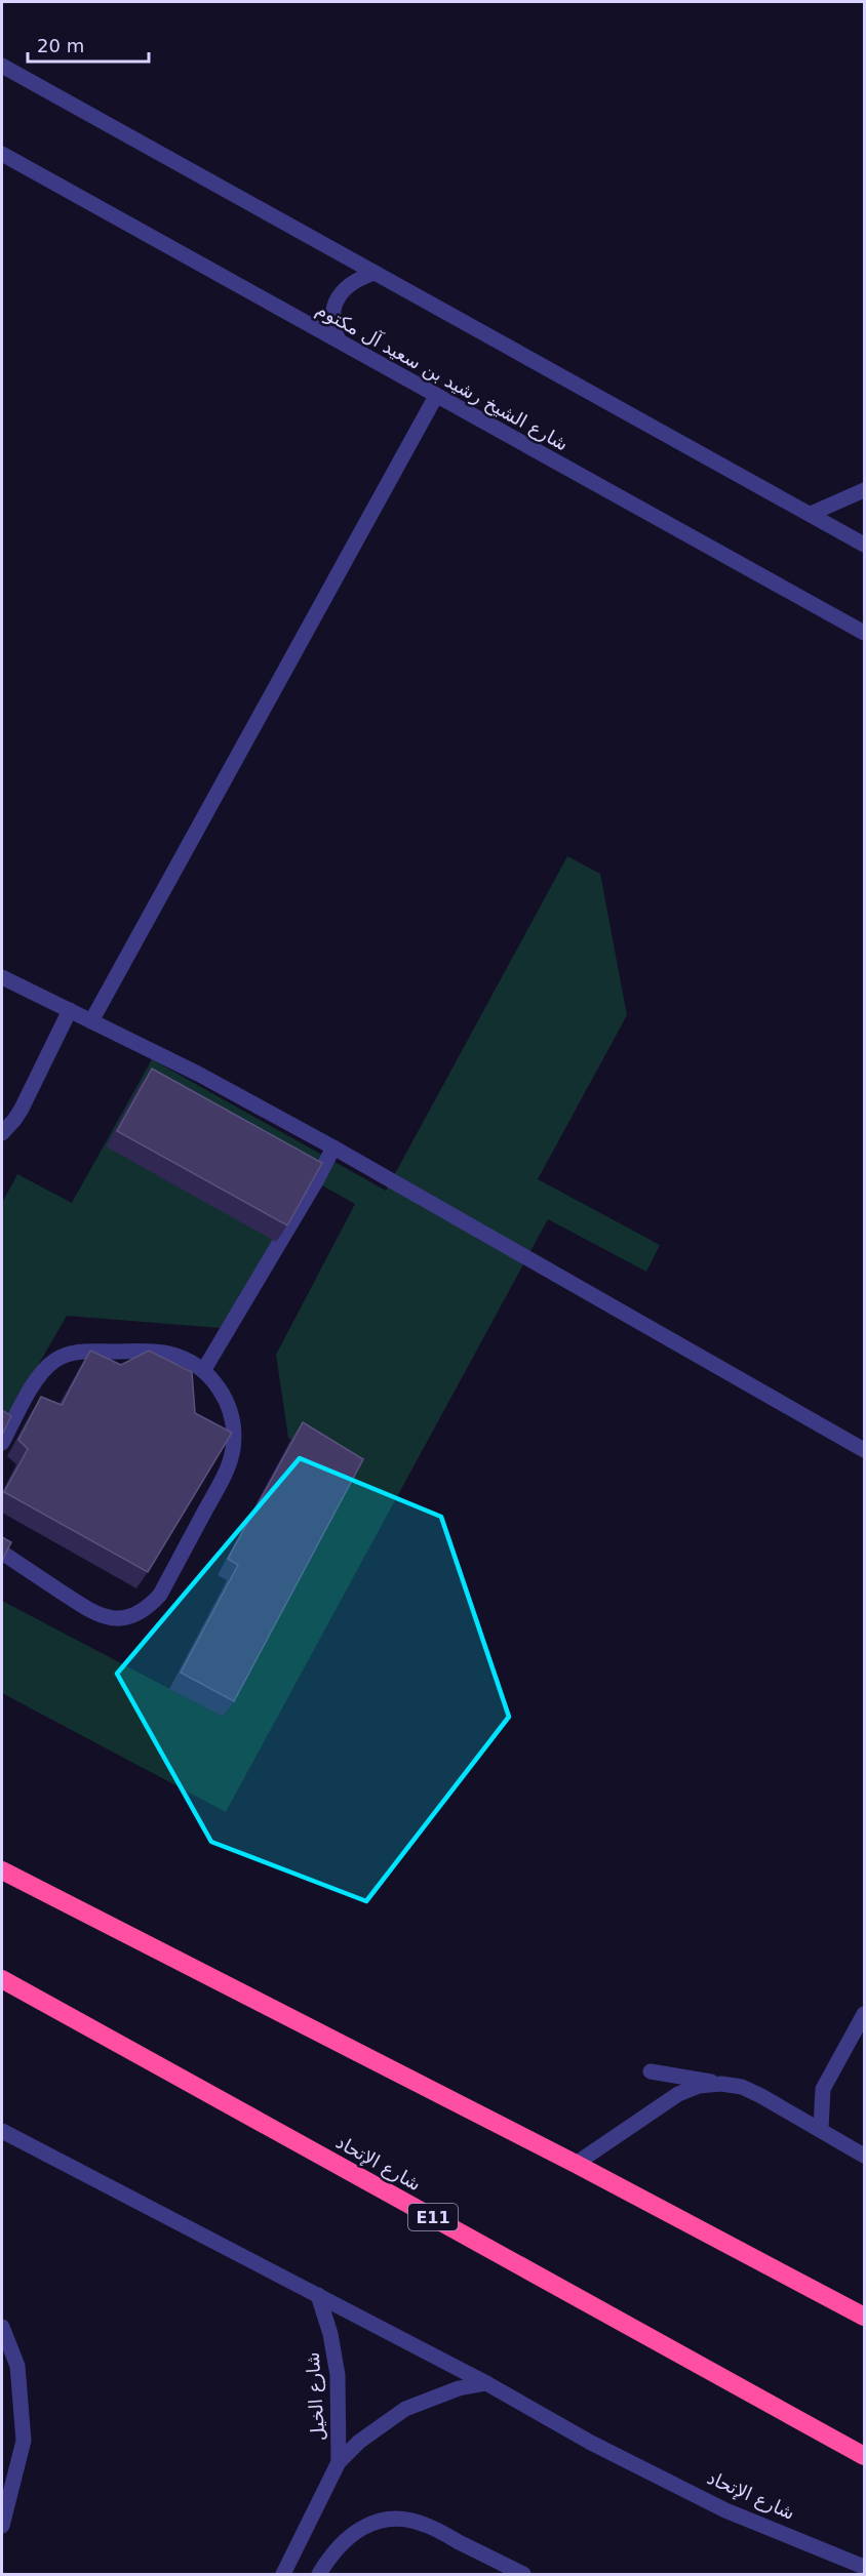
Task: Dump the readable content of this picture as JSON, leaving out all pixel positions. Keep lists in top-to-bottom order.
{
  "streets": {
    "highway": ["شارع الإتحاد", "E11"],
    "street": ["شارع الشيخ رشيد بن سعيد آل مكتوم", "شارع الخيل"]
  },
  "crossings": [
    ["شارع الإتحاد", "شارع الخيل"]
  ],
  "scale_bar": "20 m"
}
